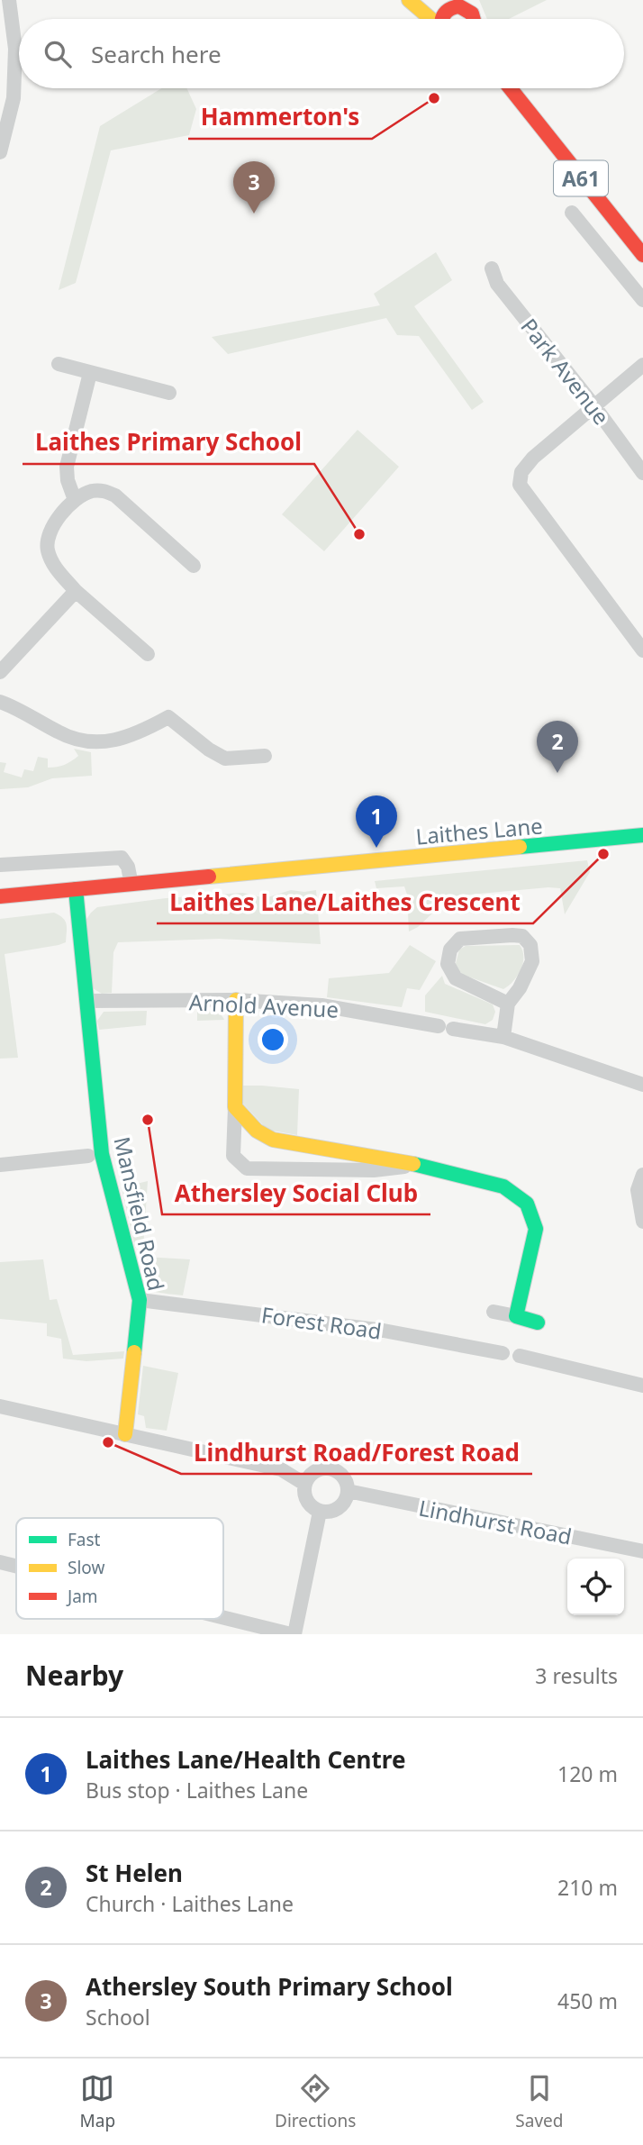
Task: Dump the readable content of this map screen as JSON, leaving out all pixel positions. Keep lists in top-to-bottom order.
{
  "streets": {
    "street": [
      "A61",
      "Park Avenue",
      "Laithes Lane",
      "Arnold Avenue",
      "Mansfield Road",
      "Forest Road",
      "Lindhurst Road"
    ]
  },
  "crossings": [
    ["Laithes Lane", "Mansfield Road"],
    ["Arnold Avenue", "Mansfield Road"],
    ["Mansfield Road", "Forest Road"]
  ],
  "places": [
    "Hammerton's",
    "Laithes Primary School",
    "Laithes Lane/Laithes Crescent",
    "Athersley Social Club",
    "Lindhurst Road/Forest Road"
  ],
  "legend": ["Fast", "Slow", "Jam"],
  "page": {
    "search": "Search here",
    "pins": ["3", "2", "1"],
    "heading": ["Nearby", "3 results"],
    "list": [
      {
        "mark": "1",
        "name": "Laithes Lane/Health Centre",
        "note": "Bus stop · Laithes Lane",
        "value": "120 m"
      },
      {
        "mark": "2",
        "name": "St Helen",
        "note": "Church · Laithes Lane",
        "value": "210 m"
      },
      {
        "mark": "3",
        "name": "Athersley South Primary School",
        "note": "School",
        "value": "450 m"
      }
    ],
    "nav": ["Map", "Directions", "Saved"]
  }
}
